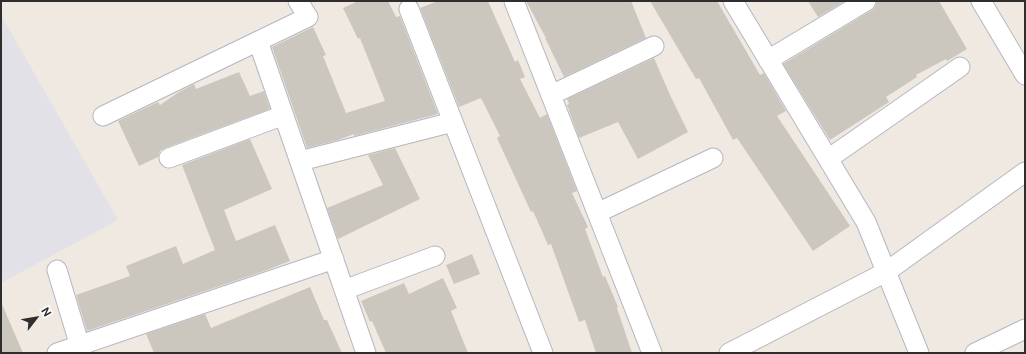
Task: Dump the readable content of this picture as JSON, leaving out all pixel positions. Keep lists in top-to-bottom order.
{
  "north": "top right"
}
